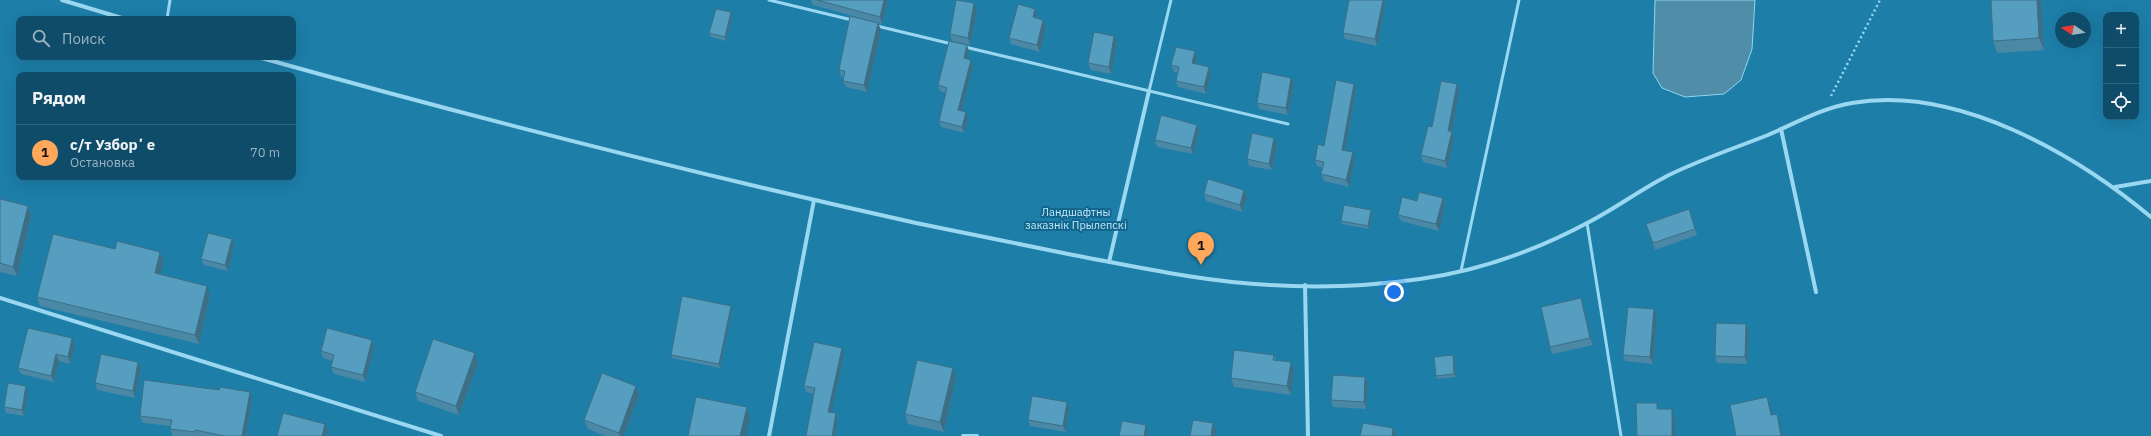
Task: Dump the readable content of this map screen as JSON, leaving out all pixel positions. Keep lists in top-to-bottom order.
{
  "parks": ["Ландшафтны заказнік Прылепскі"],
  "north": "left",
  "page": {
    "map_buttons": ["+", "−"],
    "search": "Поиск",
    "heading": "Рядом",
    "list": [
      {
        "mark": "1",
        "name": "с/т Узборʼе",
        "note": "Остановка",
        "value": "70 m"
      }
    ],
    "pins": "1"
  }
}
